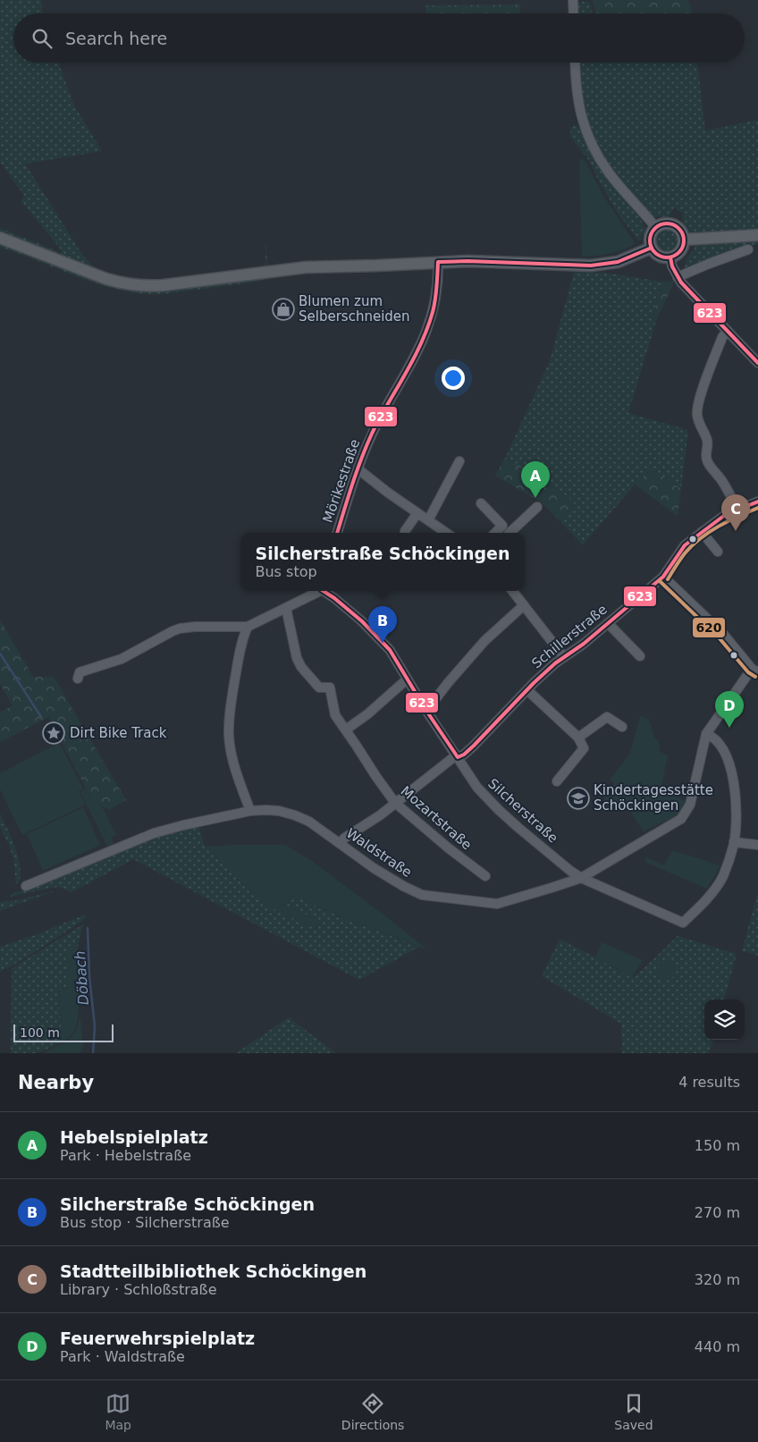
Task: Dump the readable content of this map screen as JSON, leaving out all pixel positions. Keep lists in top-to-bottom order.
{
  "streets": {
    "street": [
      "Mörikestraße",
      "Schillerstraße",
      "Silcherstraße",
      "Mozartstraße",
      "Waldstraße"
    ]
  },
  "crossings": [
    ["Schillerstraße", "Silcherstraße"],
    ["Schillerstraße", "Mozartstraße"],
    ["Schillerstraße", "Waldstraße"],
    ["Silcherstraße", "Mozartstraße"],
    ["Silcherstraße", "Waldstraße"]
  ],
  "water": ["Döbach"],
  "places": {
    "shop": ["Blumen zum Selberschneiden"],
    "place": ["Dirt Bike Track"],
    "school or university": ["Kindertagesstätte Schöckingen"]
  },
  "lines": ["transit line 623", "transit line 620"],
  "scale_bar": "100 m",
  "page": {
    "search": "Search here",
    "pins": [
      "A",
      "C",
      "B",
      "D"
    ],
    "popup": ["Silcherstraße Schöckingen", "Bus stop"],
    "scale": "100 m",
    "heading": ["Nearby", "4 results"],
    "list": [
      {
        "mark": "A",
        "name": "Hebelspielplatz",
        "note": "Park · Hebelstraße",
        "value": "150 m"
      },
      {
        "mark": "B",
        "name": "Silcherstraße Schöckingen",
        "note": "Bus stop · Silcherstraße",
        "value": "270 m"
      },
      {
        "mark": "C",
        "name": "Stadtteilbibliothek Schöckingen",
        "note": "Library · Schloßstraße",
        "value": "320 m"
      },
      {
        "mark": "D",
        "name": "Feuerwehrspielplatz",
        "note": "Park · Waldstraße",
        "value": "440 m"
      }
    ],
    "nav": ["Map", "Directions", "Saved"]
  }
}
